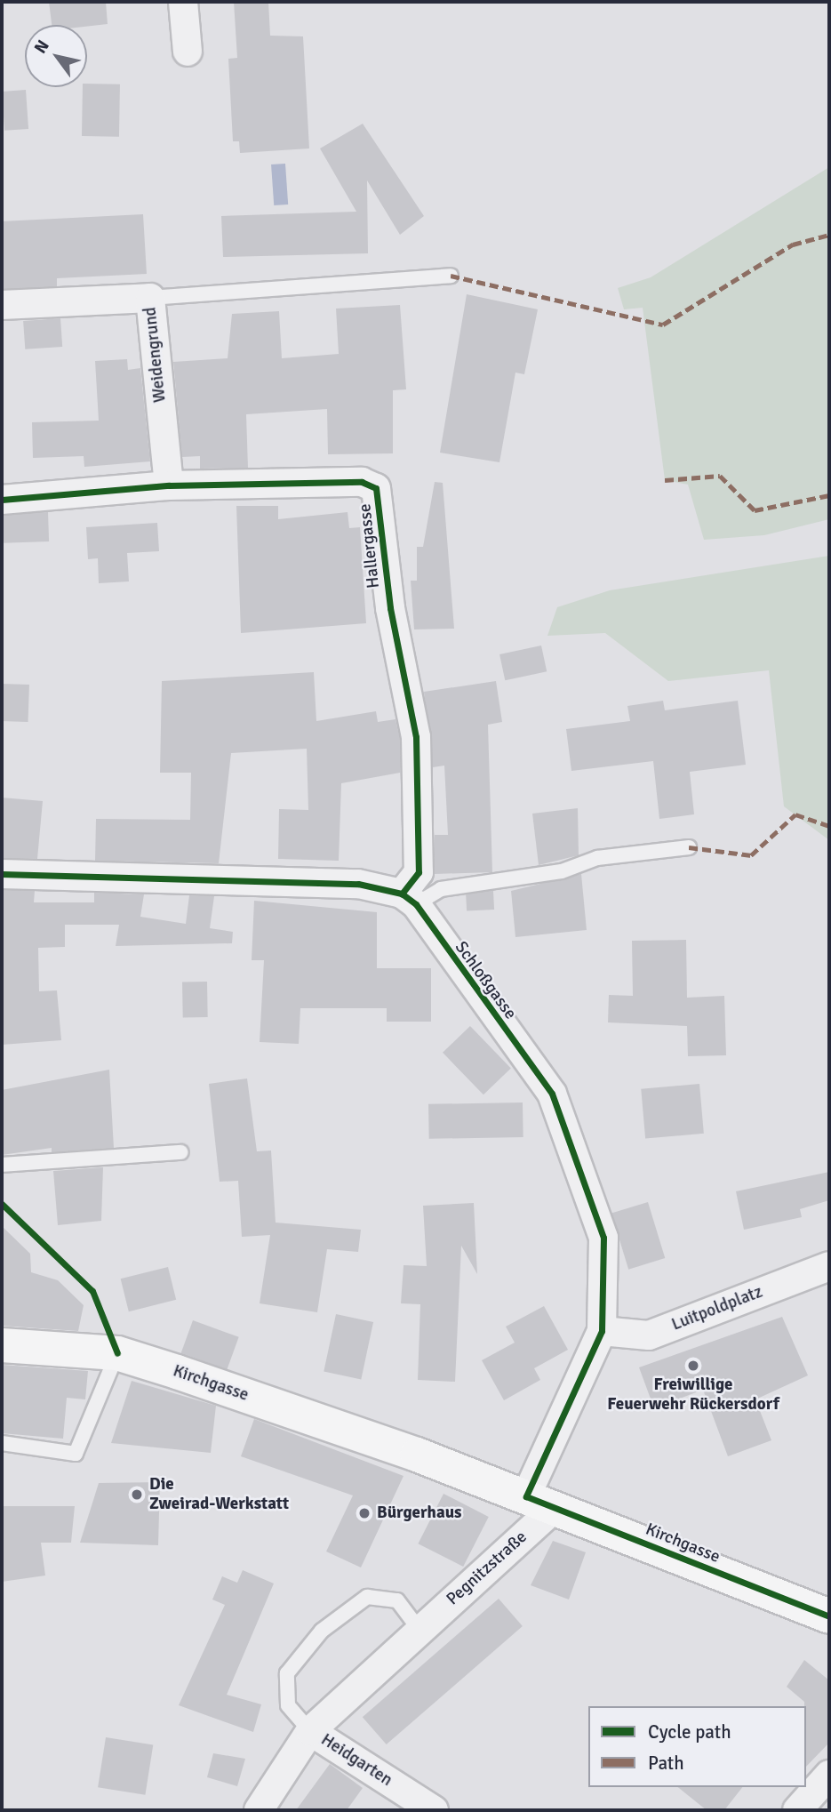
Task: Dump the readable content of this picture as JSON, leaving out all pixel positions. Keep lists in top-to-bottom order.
{
  "streets": {
    "main road": ["Kirchgasse"],
    "street": [
      "Weidengrund",
      "Hallergasse",
      "Schloßgasse",
      "Luitpoldplatz",
      "Pegnitzstraße",
      "Heidgarten"
    ]
  },
  "crossings": [
    ["Weidengrund", "Hallergasse"],
    ["Hallergasse", "Schloßgasse"],
    ["Schloßgasse", "Luitpoldplatz"],
    ["Schloßgasse", "Kirchgasse"],
    ["Schloßgasse", "Pegnitzstraße"],
    ["Kirchgasse", "Pegnitzstraße"],
    ["Pegnitzstraße", "Heidgarten"]
  ],
  "places": ["Freiwillige Feuerwehr Rückersdorf", "Die Zweirad-Werkstatt", "Bürgerhaus"],
  "legend": ["Cycle path", "Path"],
  "north": "top left"
}
